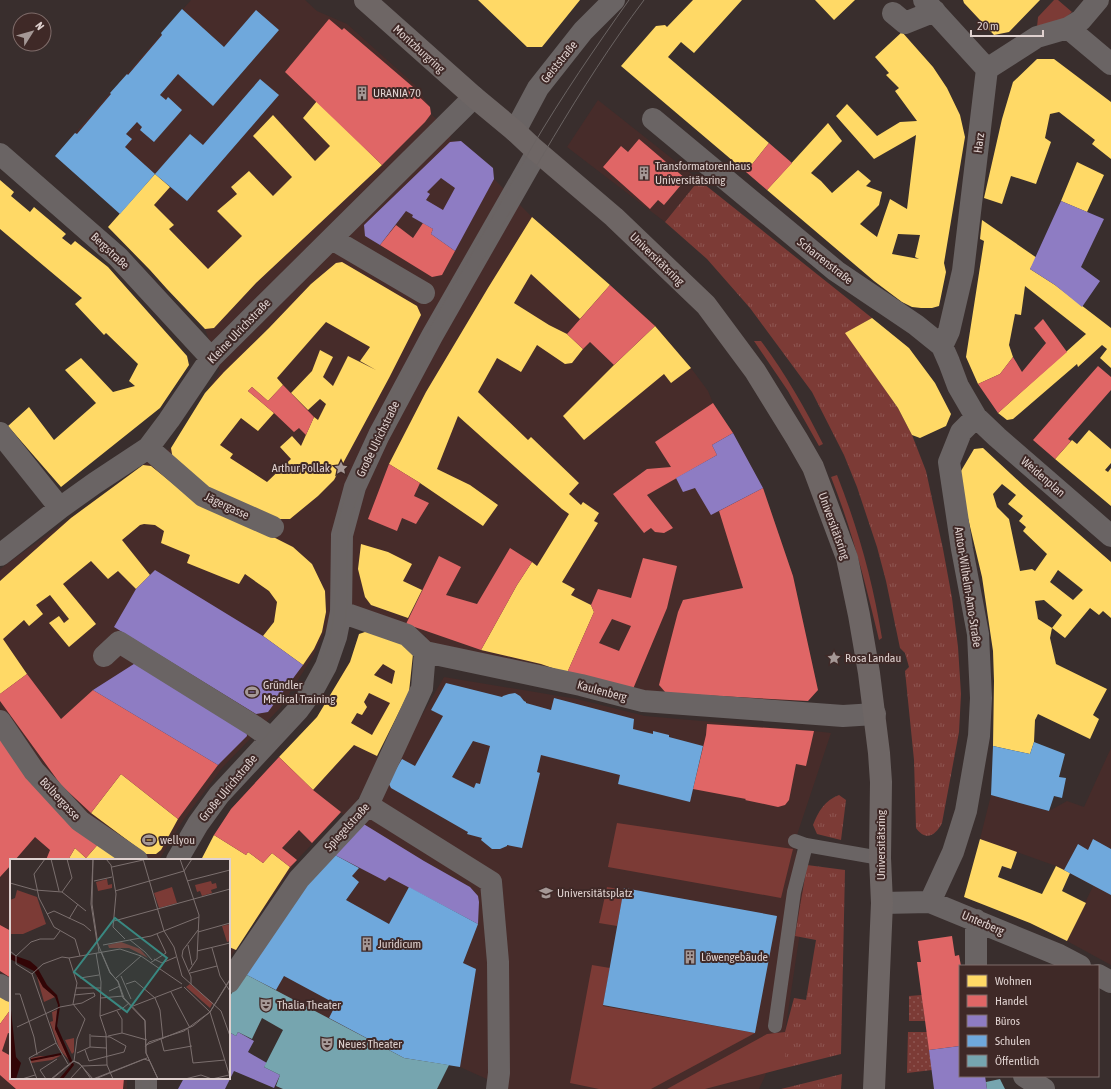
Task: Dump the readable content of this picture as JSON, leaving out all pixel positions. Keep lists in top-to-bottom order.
{
  "streets": {
    "street": [
      "Moritzburgring",
      "Geiststraße",
      "Harz",
      "Bergstraße",
      "Universitätsring",
      "Scharrenstraße",
      "Kleine Ulrichstraße",
      "Große Ulrichstraße",
      "Weidenplan",
      "Jägergasse",
      "Anton-Wilhelm-Amo-Straße",
      "Kaulenberg",
      "Bölbergasse",
      "Spiegelstraße",
      "Unterberg"
    ]
  },
  "crossings": [
    ["Moritzburgring", "Universitätsring"],
    ["Moritzburgring", "Kleine Ulrichstraße"],
    ["Geiststraße", "Universitätsring"],
    ["Harz", "Scharrenstraße"],
    ["Bergstraße", "Kleine Ulrichstraße"],
    ["Universitätsring", "Kleine Ulrichstraße"],
    ["Universitätsring", "Große Ulrichstraße"],
    ["Universitätsring", "Kaulenberg"],
    ["Universitätsring", "Unterberg"],
    ["Scharrenstraße", "Weidenplan"],
    ["Scharrenstraße", "Anton-Wilhelm-Amo-Straße"],
    ["Kleine Ulrichstraße", "Jägergasse"],
    ["Weidenplan", "Anton-Wilhelm-Amo-Straße"],
    ["Anton-Wilhelm-Amo-Straße", "Unterberg"],
    ["Kaulenberg", "Spiegelstraße"]
  ],
  "places": {
    "building": [
      "URANIA 70",
      "Transformatorenhaus Universitätsring",
      "Juridicum",
      "Löwengebäude"
    ],
    "place": ["Arthur Pollak", "Rosa Landau"],
    "sports": ["Gründler Medical Training", "wellyou"],
    "school or university": ["Universitätsplatz"],
    "theatre": ["Thalia Theater", "Neues Theater"]
  },
  "legend": [
    "Wohnen",
    "Handel",
    "Büros",
    "Schulen",
    "Öffentlich"
  ],
  "scale_bar": "20 m",
  "north": "top right"
}
